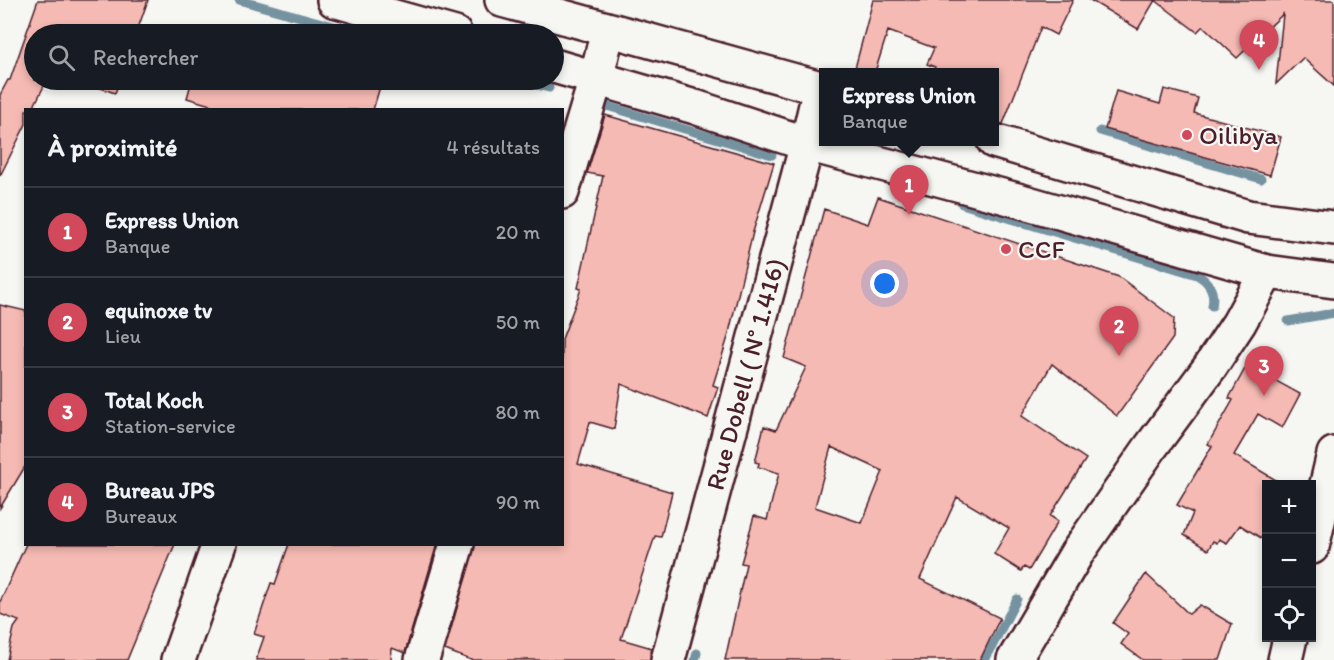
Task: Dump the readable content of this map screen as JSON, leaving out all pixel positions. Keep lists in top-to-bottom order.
{
  "streets": {
    "main road": ["Rue Dobell ( N° 1.416)"]
  },
  "places": ["Oilibya", "CCF"],
  "page": {
    "pins": [
      "4",
      "1",
      "2",
      "3"
    ],
    "search": "Rechercher",
    "popup": ["Express Union", "Banque"],
    "heading": ["À proximité", "4 résultats"],
    "list": [
      {
        "mark": "1",
        "name": "Express Union",
        "note": "Banque",
        "value": "20 m"
      },
      {
        "mark": "2",
        "name": "equinoxe tv",
        "note": "Lieu",
        "value": "50 m"
      },
      {
        "mark": "3",
        "name": "Total Koch",
        "note": "Station-service",
        "value": "80 m"
      },
      {
        "mark": "4",
        "name": "Bureau JPS",
        "note": "Bureaux",
        "value": "90 m"
      }
    ],
    "map_buttons": ["+", "−"]
  }
}
